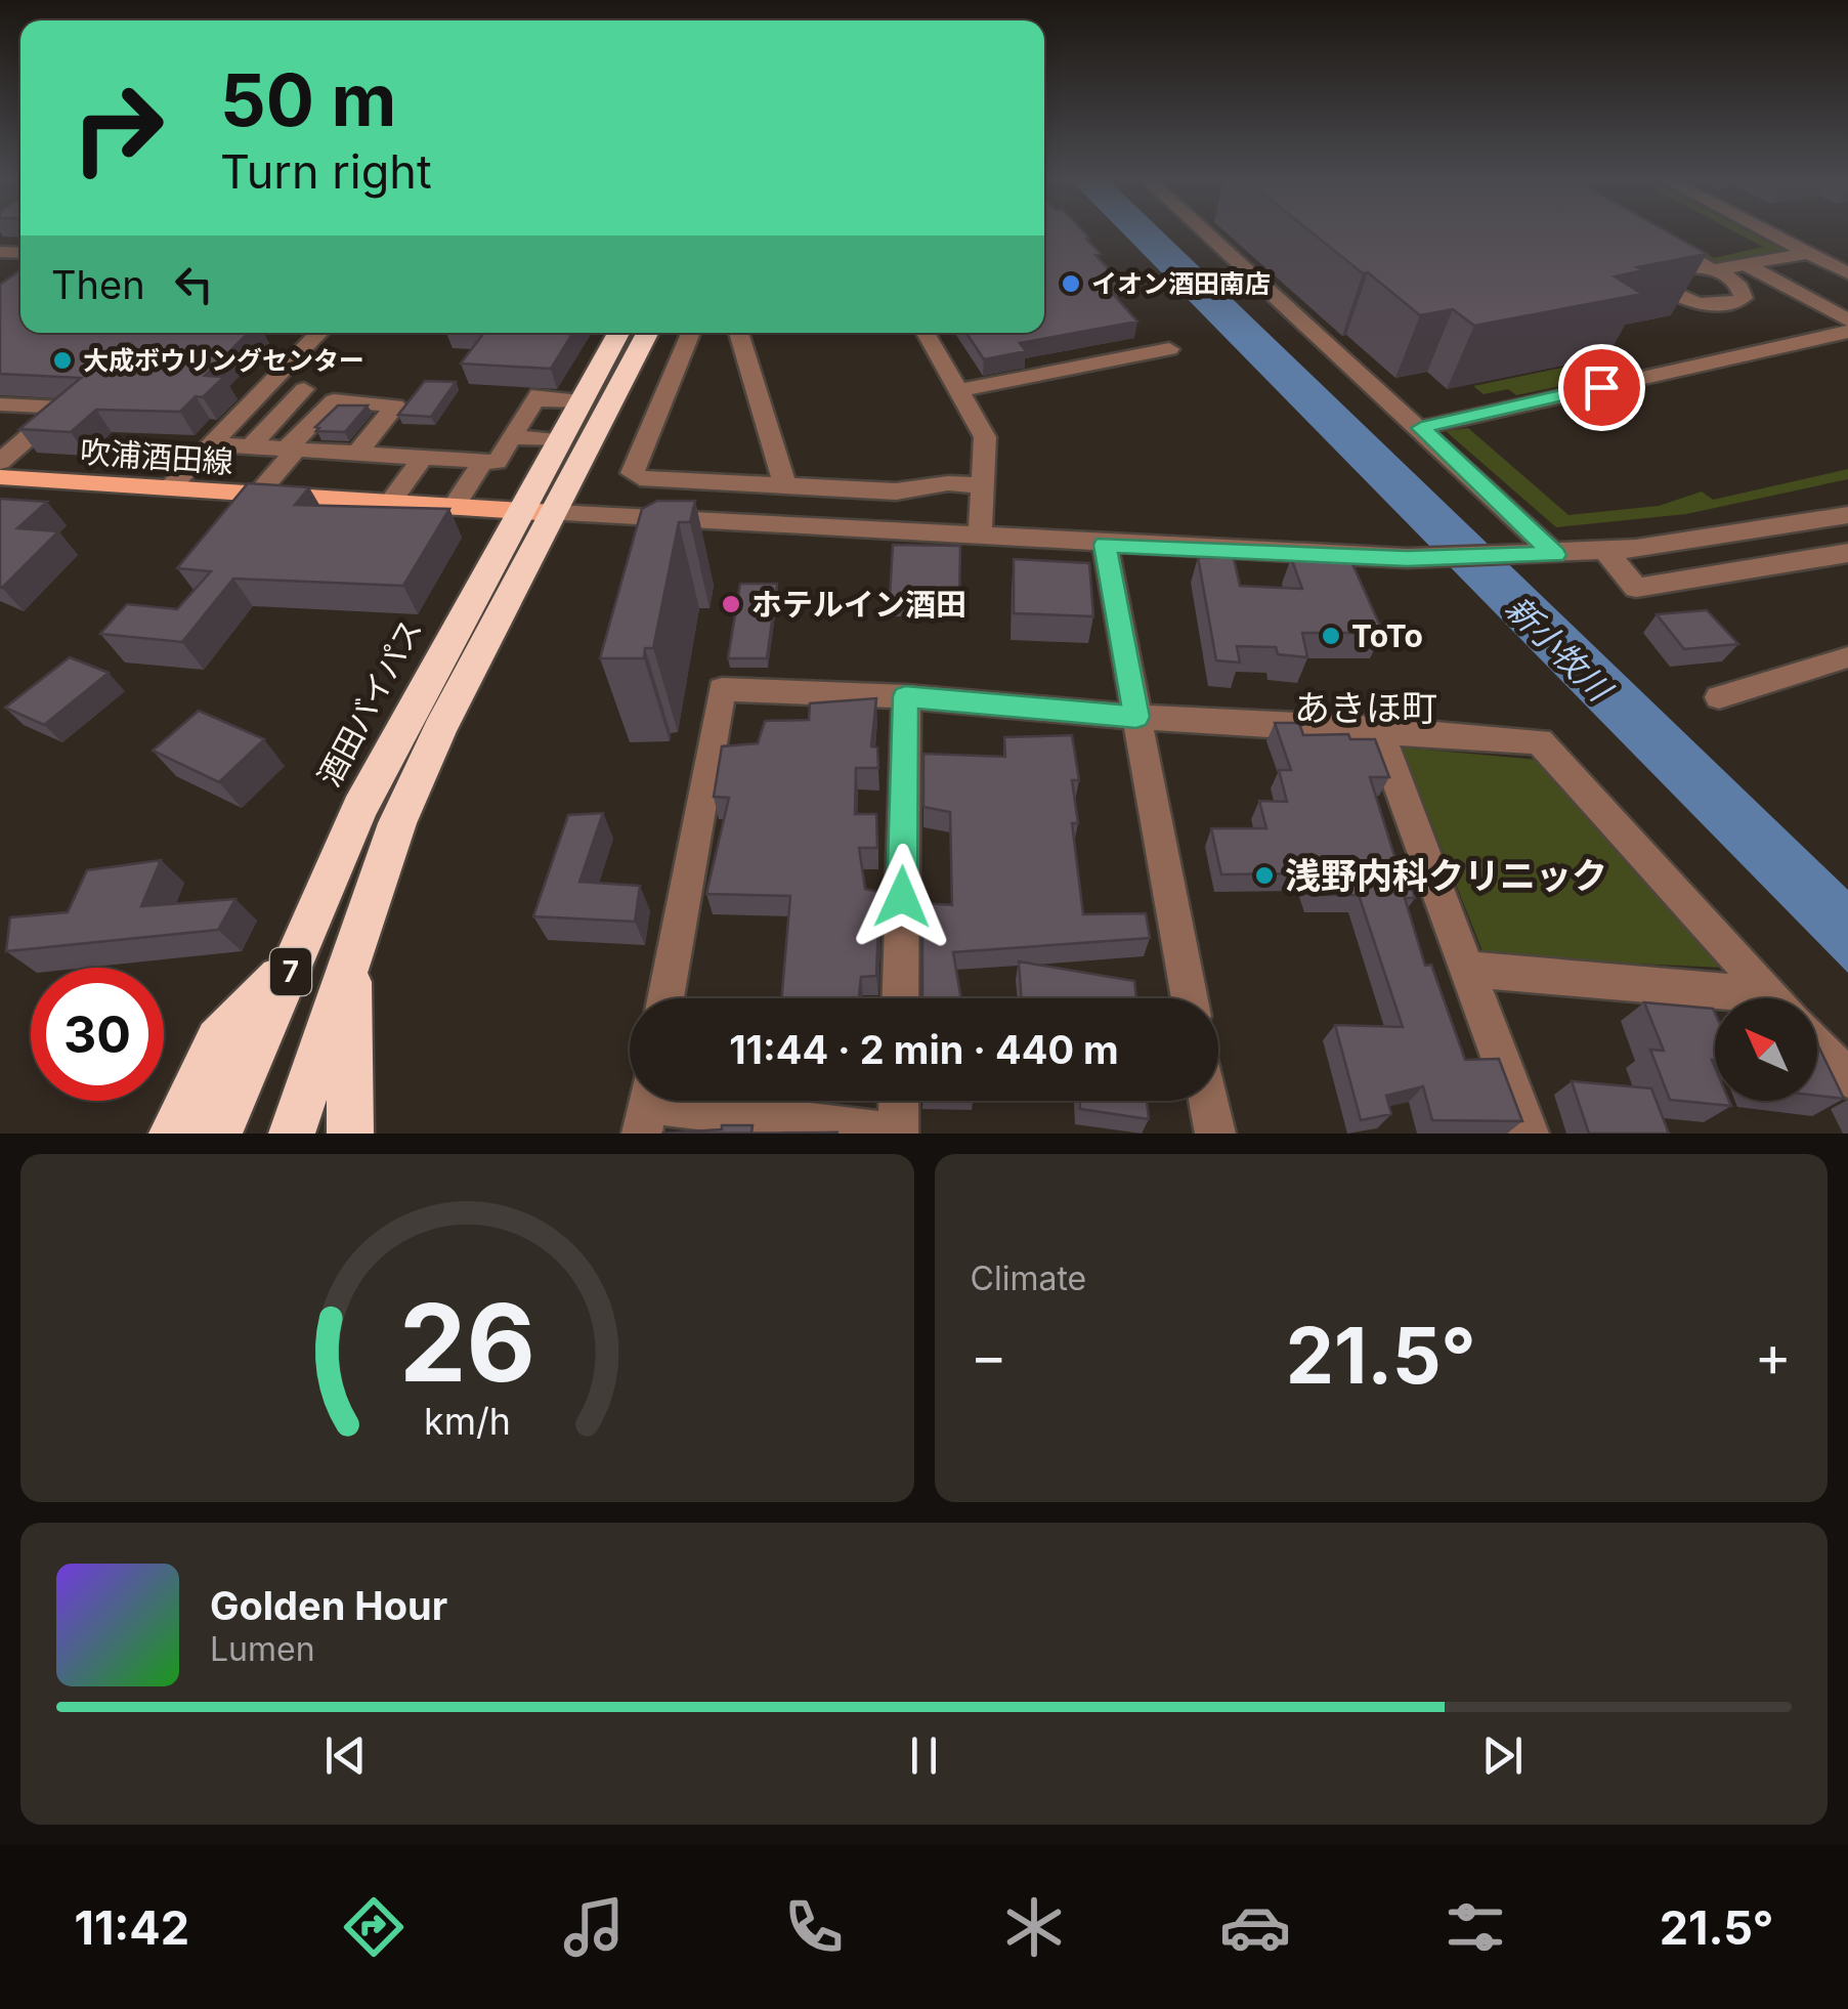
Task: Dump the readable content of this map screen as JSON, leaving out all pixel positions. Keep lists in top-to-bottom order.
{
  "streets": {
    "highway": ["酒田バイパス", "7"],
    "main road": ["吹浦酒田線"]
  },
  "crossings": [
    ["吹浦酒田線", "酒田バイパス"]
  ],
  "districts": ["あきほ町"],
  "water": ["新小牧川"],
  "places": [
    "イオン酒田南店",
    "大成ボウリングセンター",
    "ホテルイン酒田",
    "ToTo",
    "浅野内科クリニック"
  ],
  "north": "top left",
  "page": {
    "turn": ["50 m", "Turn right"],
    "then": "Then",
    "limit": "30",
    "trip": "11:44 · 2 min · 440 m",
    "tile": "Climate",
    "heat": ["−", "21.5°", "+"],
    "song": ["Golden Hour", "Lumen"],
    "tabs": ["11:42", "21.5°"],
    "gauge": ["26", "km/h"]
  }
}
